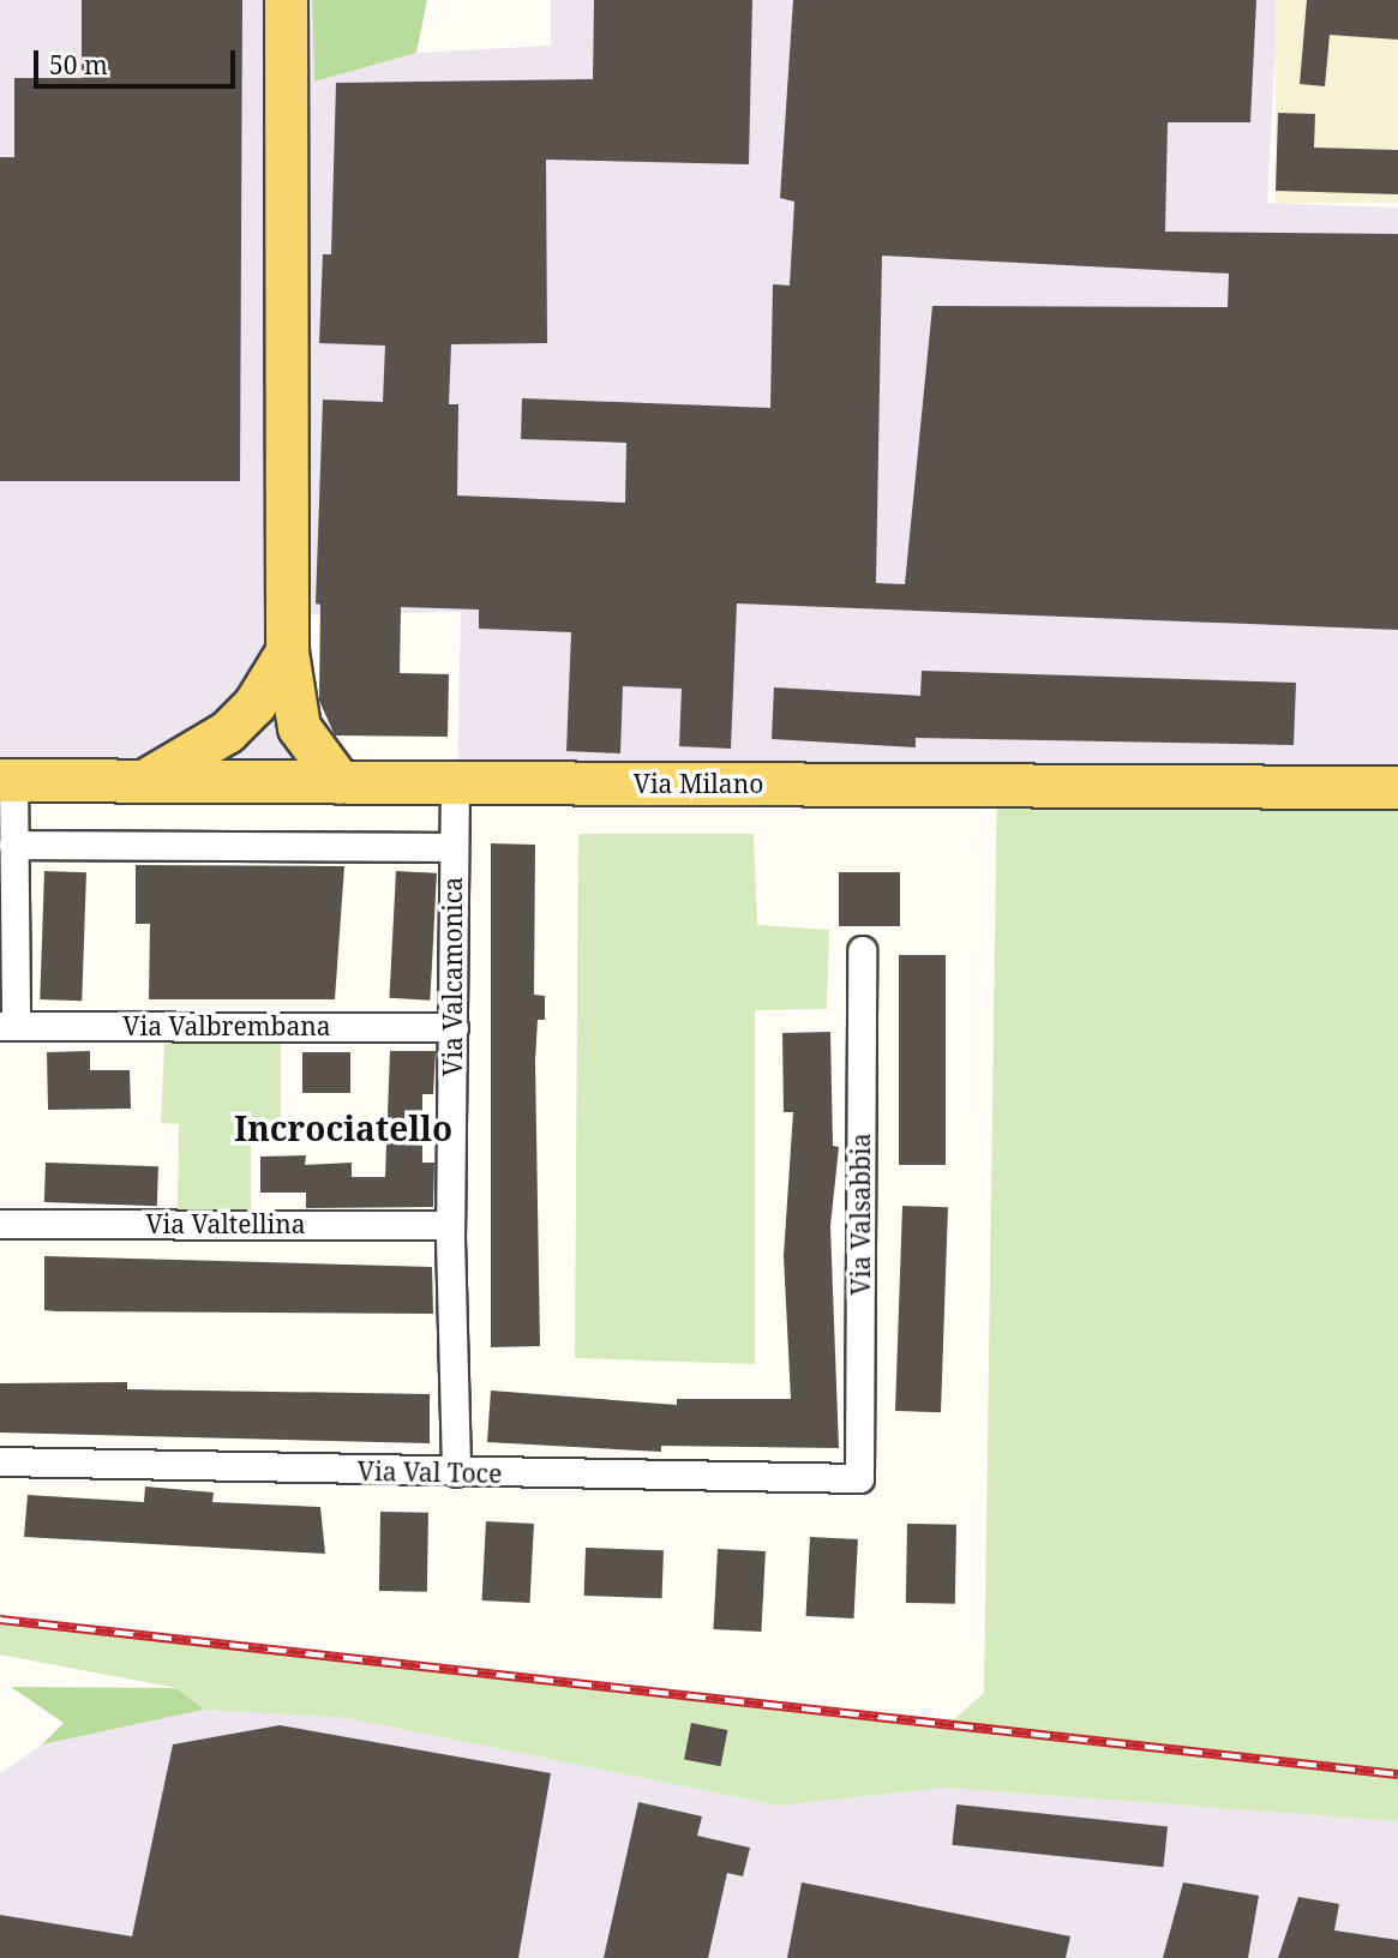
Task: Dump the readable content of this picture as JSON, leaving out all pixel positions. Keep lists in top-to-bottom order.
{
  "streets": {
    "main road": ["Via Milano"],
    "street": [
      "Via Valcamonica",
      "Via Valbrembana",
      "Via Valsabbia",
      "Via Valtellina",
      "Via Val Toce"
    ]
  },
  "crossings": [
    ["Via Milano", "Via Valcamonica"],
    ["Via Valcamonica", "Via Valbrembana"],
    ["Via Valcamonica", "Via Valtellina"],
    ["Via Valcamonica", "Via Val Toce"],
    ["Via Valsabbia", "Via Val Toce"]
  ],
  "districts": ["Incrociatello"],
  "scale_bar": "50 m"
}
